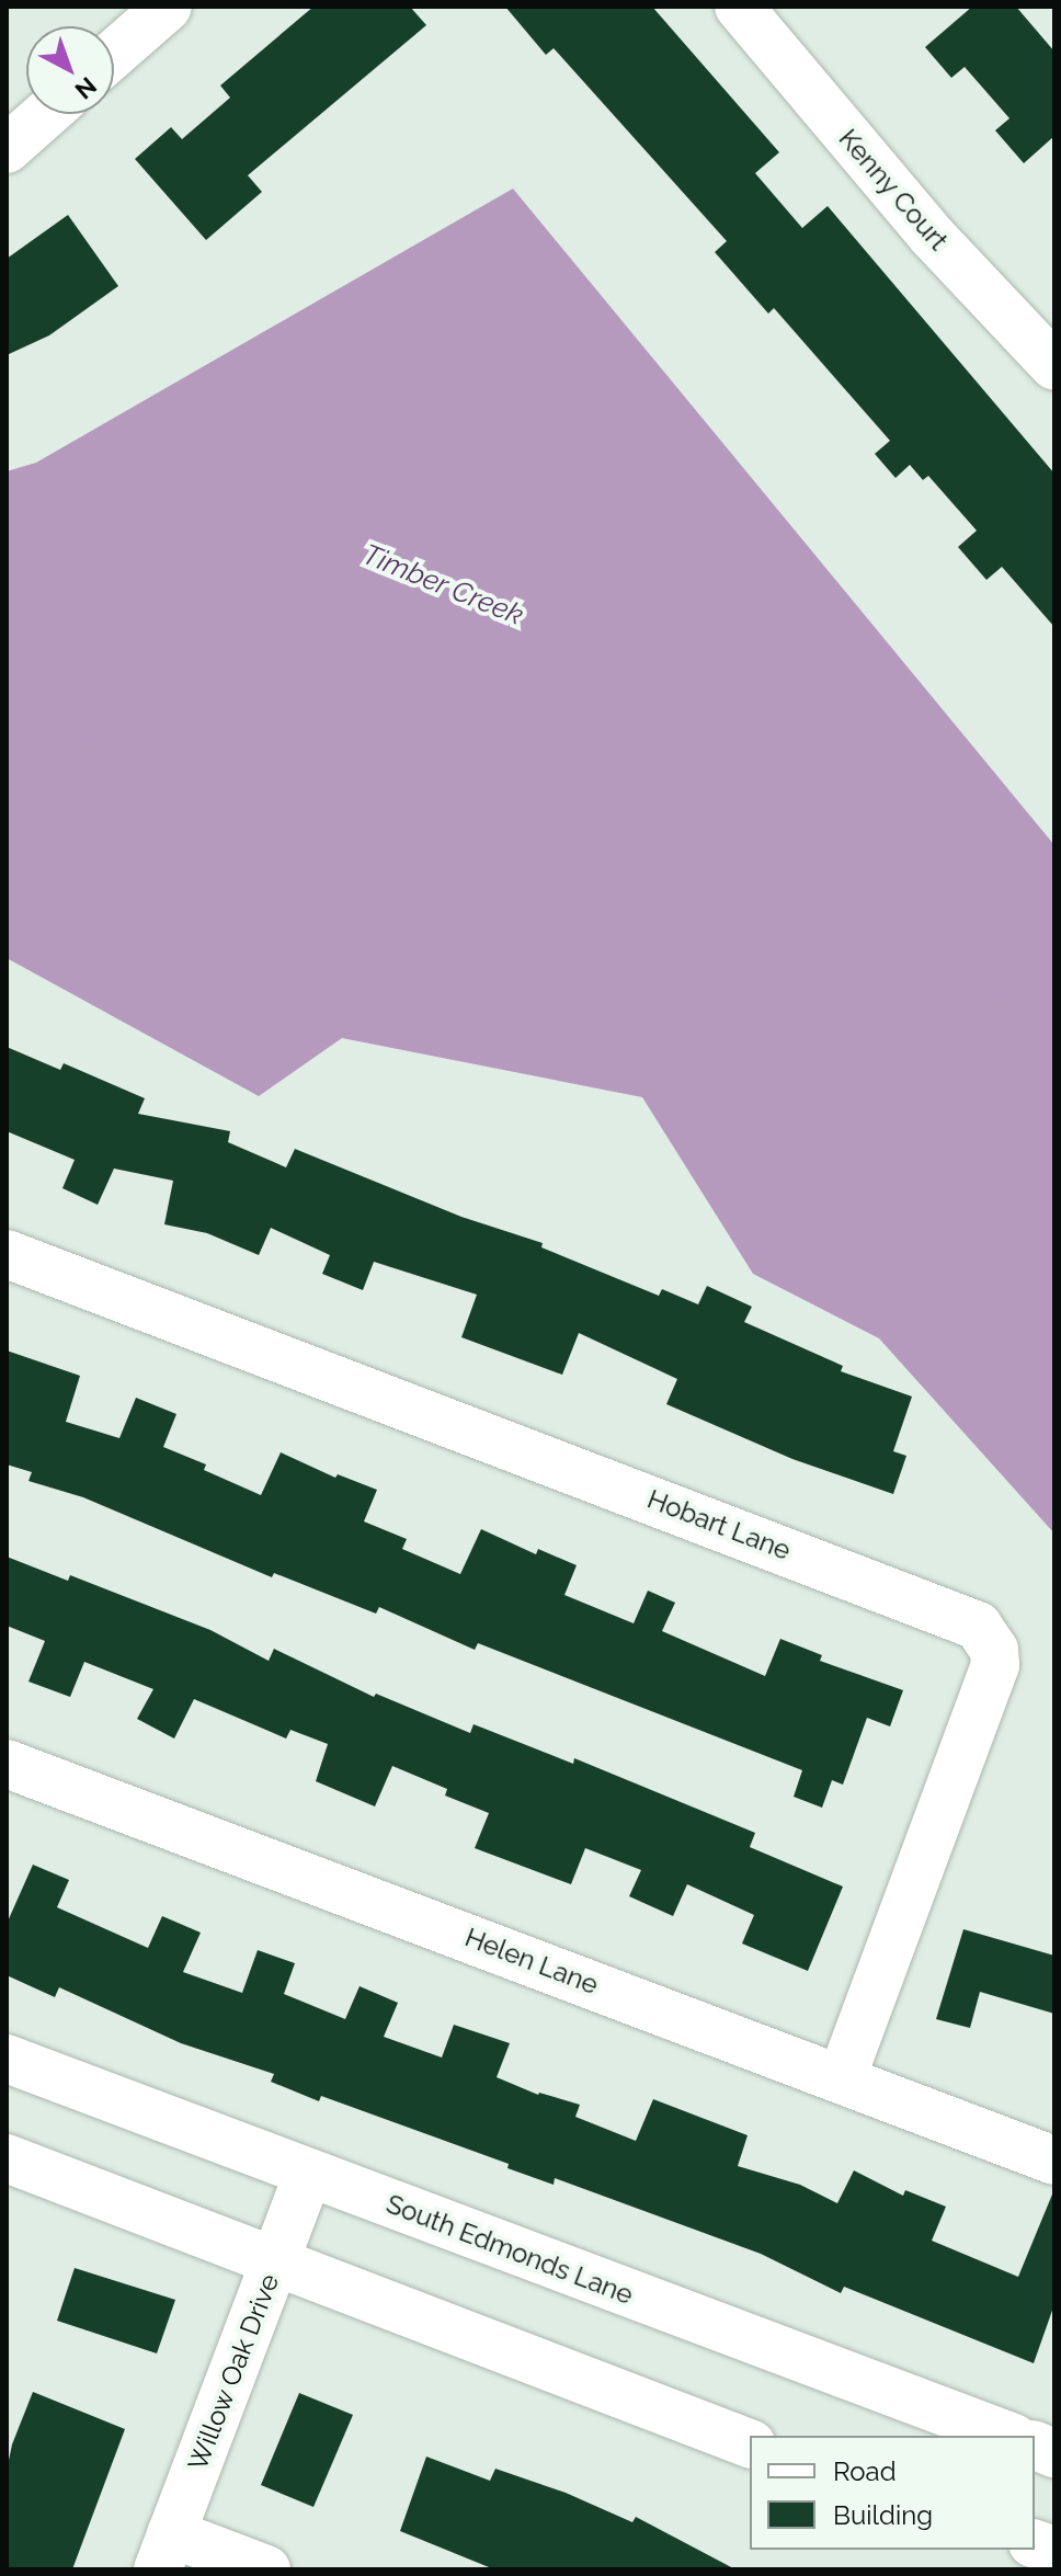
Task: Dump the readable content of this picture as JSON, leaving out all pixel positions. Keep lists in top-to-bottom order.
{
  "streets": {
    "street": [
      "Kenny Court",
      "Hobart Lane",
      "Helen Lane",
      "South Edmonds Lane",
      "Willow Oak Drive"
    ]
  },
  "crossings": [
    ["Hobart Lane", "Helen Lane"],
    ["South Edmonds Lane", "Willow Oak Drive"]
  ],
  "water": ["Timber Creek"],
  "legend": ["Road", "Building"],
  "north": "bottom right"
}
